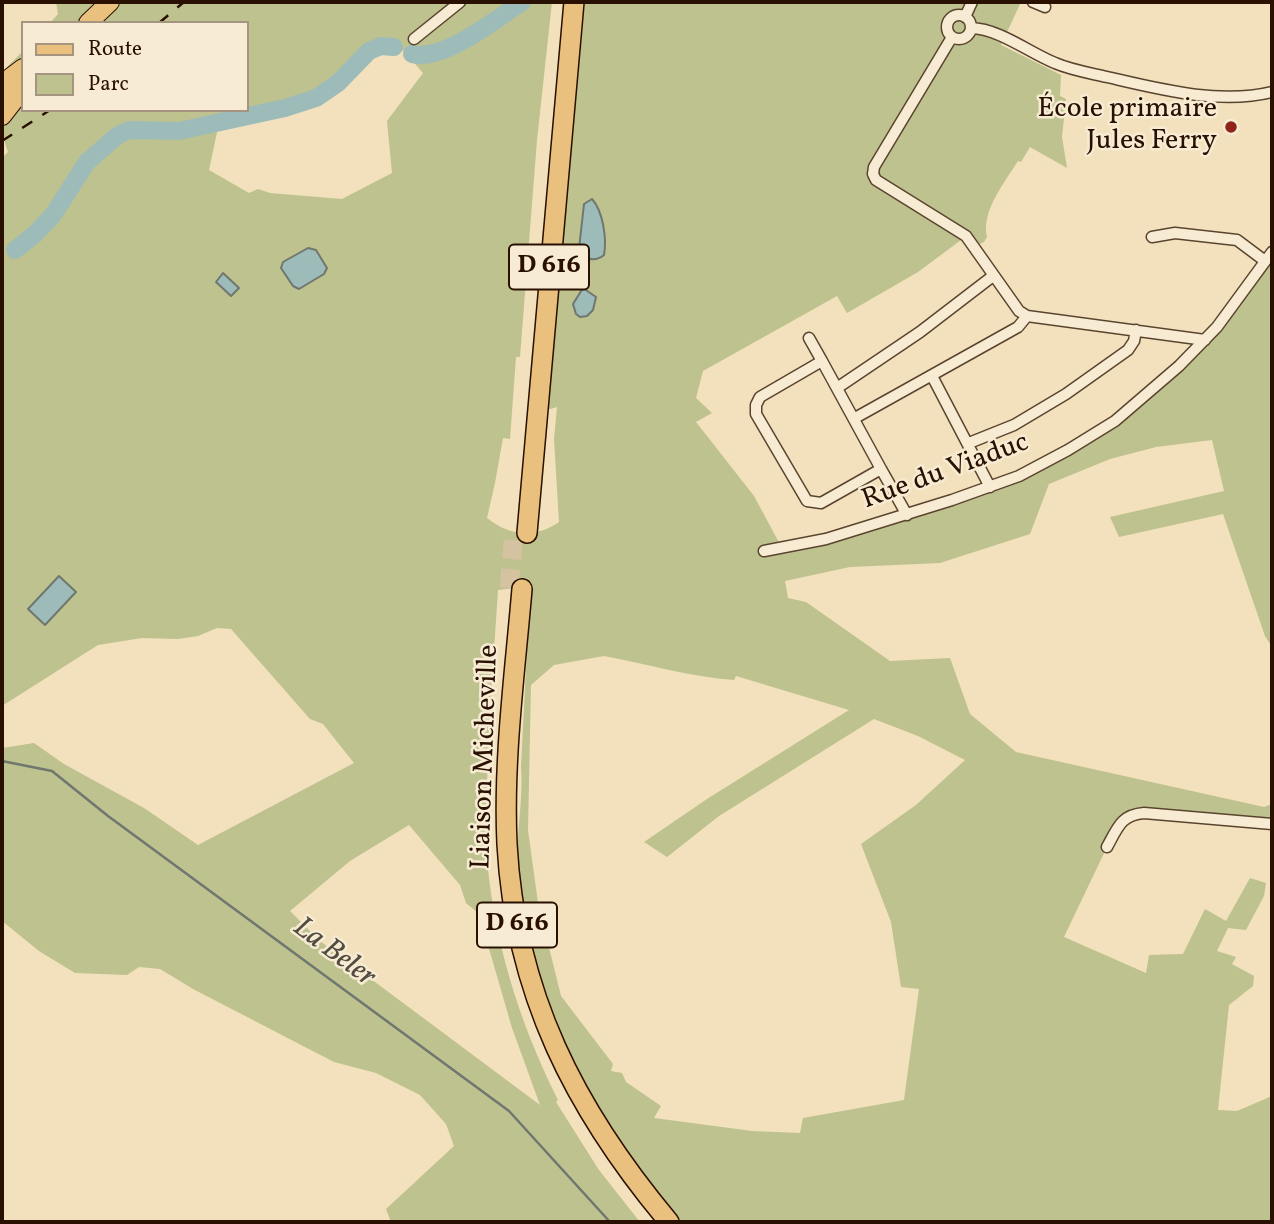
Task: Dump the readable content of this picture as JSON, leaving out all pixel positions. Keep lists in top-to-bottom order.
{
  "streets": {
    "highway": ["D 616", "Liaison Micheville"],
    "street": ["Rue du Viaduc"]
  },
  "water": ["La Beler"],
  "places": ["École primaire Jules Ferry"],
  "legend": ["Route", "Parc"]
}
